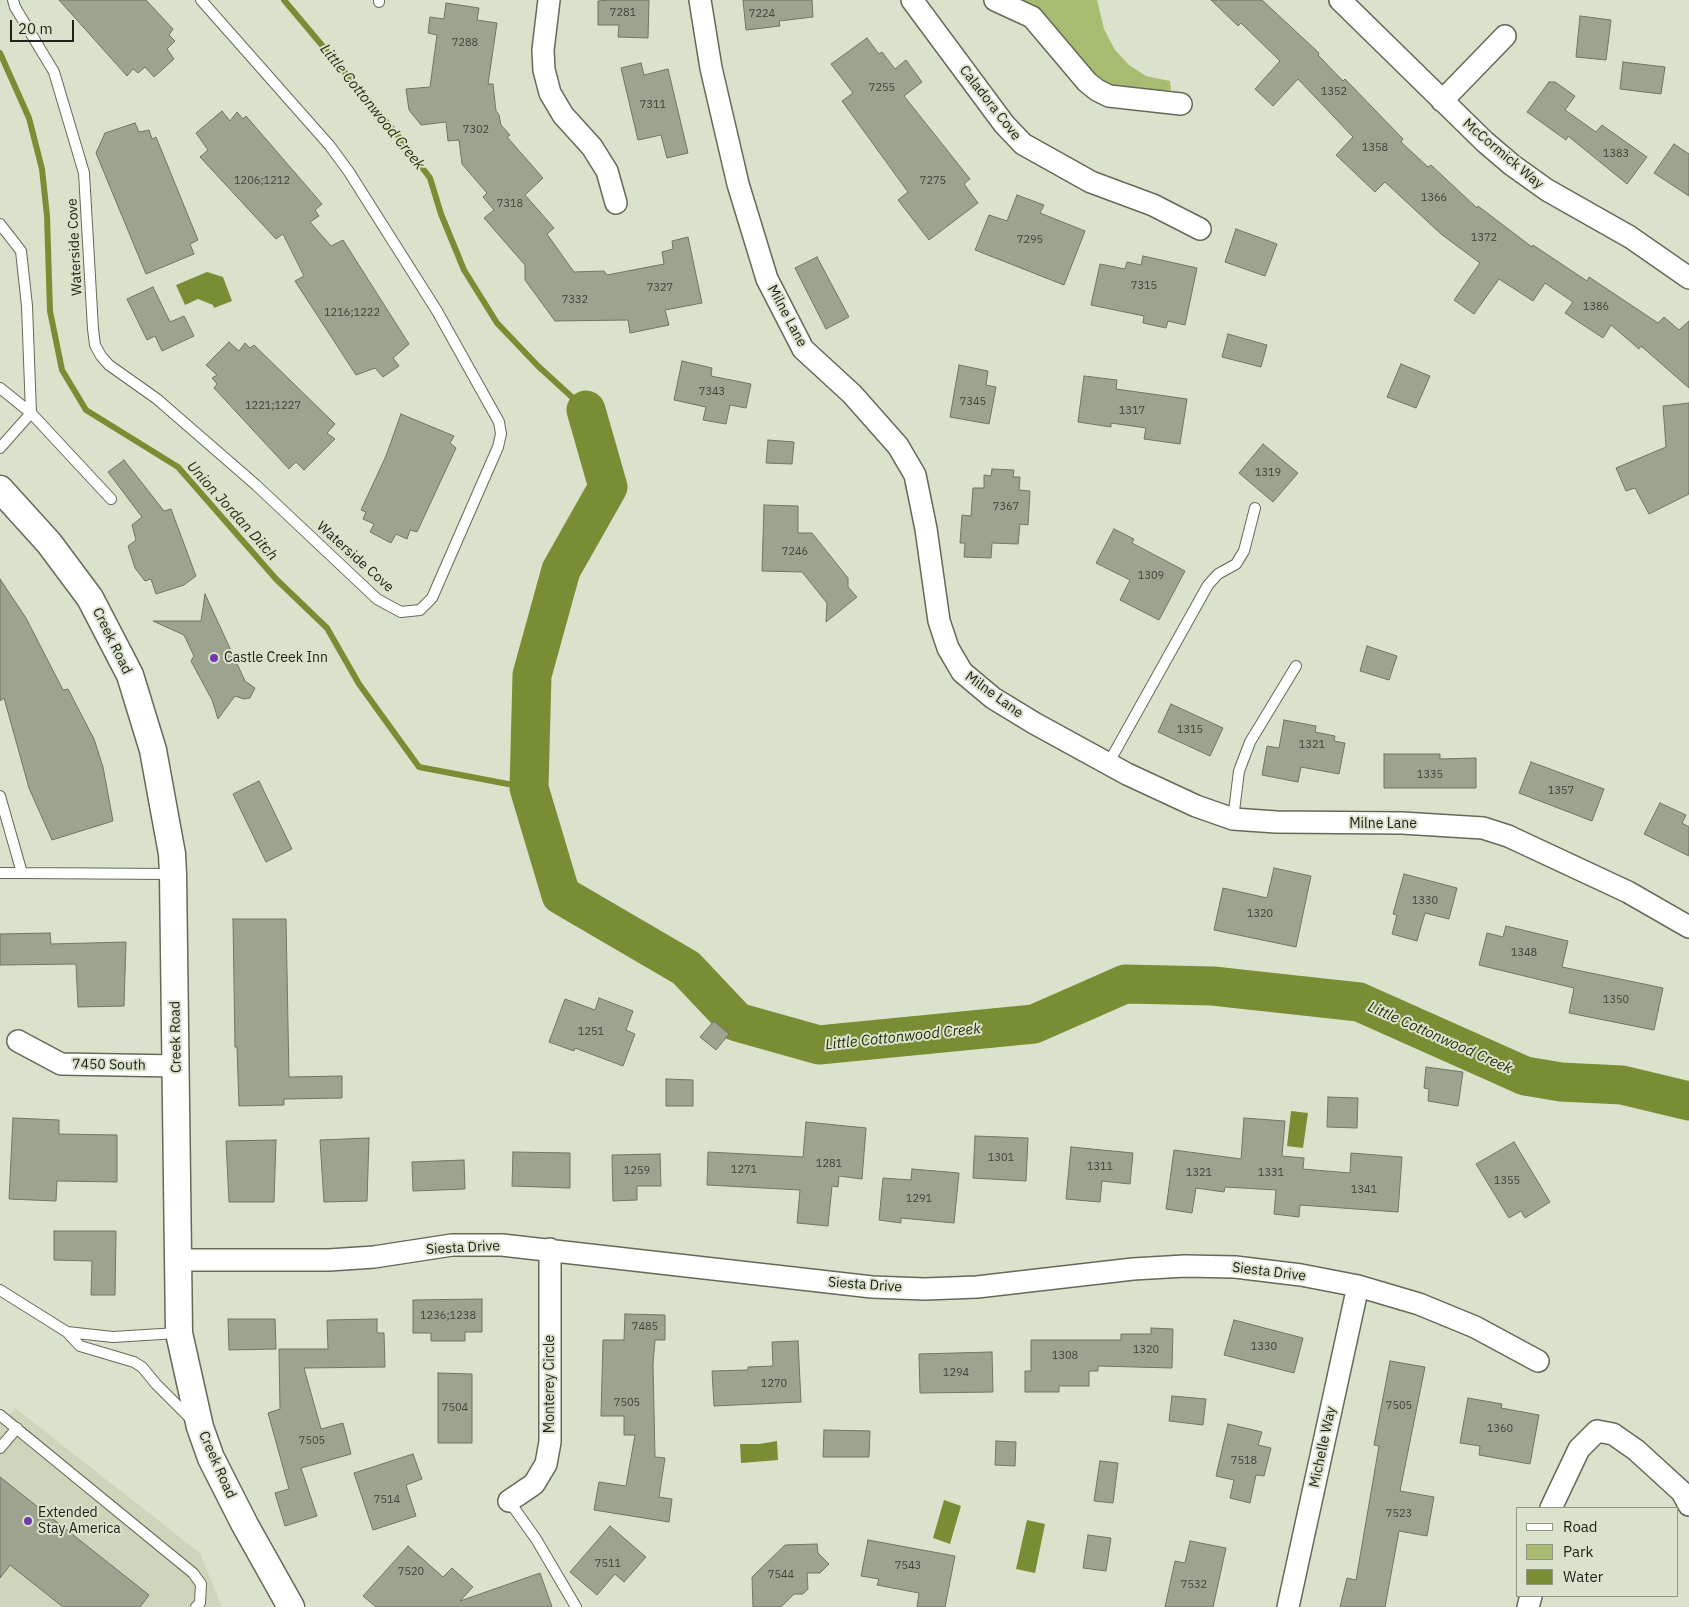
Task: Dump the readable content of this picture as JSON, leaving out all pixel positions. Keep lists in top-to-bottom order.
{
  "streets": {
    "street": [
      "Caladora Cove",
      "McCormick Way",
      "Milne Lane",
      "Creek Road",
      "7450 South",
      "Siesta Drive",
      "Monterey Circle",
      "Michelle Way"
    ],
    "lane": ["Waterside Cove"]
  },
  "crossings": [
    ["Creek Road", "7450 South"],
    ["Creek Road", "Siesta Drive"],
    ["Siesta Drive", "Monterey Circle"],
    ["Siesta Drive", "Michelle Way"]
  ],
  "water": ["Little Cottonwood Creek", "Union Jordan Ditch"],
  "places": ["Castle Creek Inn", "Extended Stay America"],
  "house_numbers": [
    "7281",
    "7224",
    "7288",
    "7255",
    "1352",
    "7311",
    "7302",
    "1358",
    "1383",
    "1206;1212",
    "7275",
    "1366",
    "7318",
    "1372",
    "7295",
    "7315",
    "7327",
    "7332",
    "1386",
    "1216;1222",
    "7343",
    "7345",
    "1221;1227",
    "1317",
    "1319",
    "7367",
    "7246",
    "1309",
    "1315",
    "1321",
    "1335",
    "1357",
    "1330",
    "1320",
    "1348",
    "1350",
    "1251",
    "1301",
    "1281",
    "1311",
    "1271",
    "1259",
    "1321",
    "1331",
    "1355",
    "1341",
    "1291",
    "1236;1238",
    "7485",
    "1330",
    "1320",
    "1308",
    "1294",
    "1270",
    "7505",
    "7505",
    "7504",
    "1360",
    "7505",
    "7518",
    "7514",
    "7523",
    "7511",
    "7543",
    "7520",
    "7544",
    "7532"
  ],
  "legend": ["Road", "Park", "Water"],
  "scale_bar": "20 m"
}
